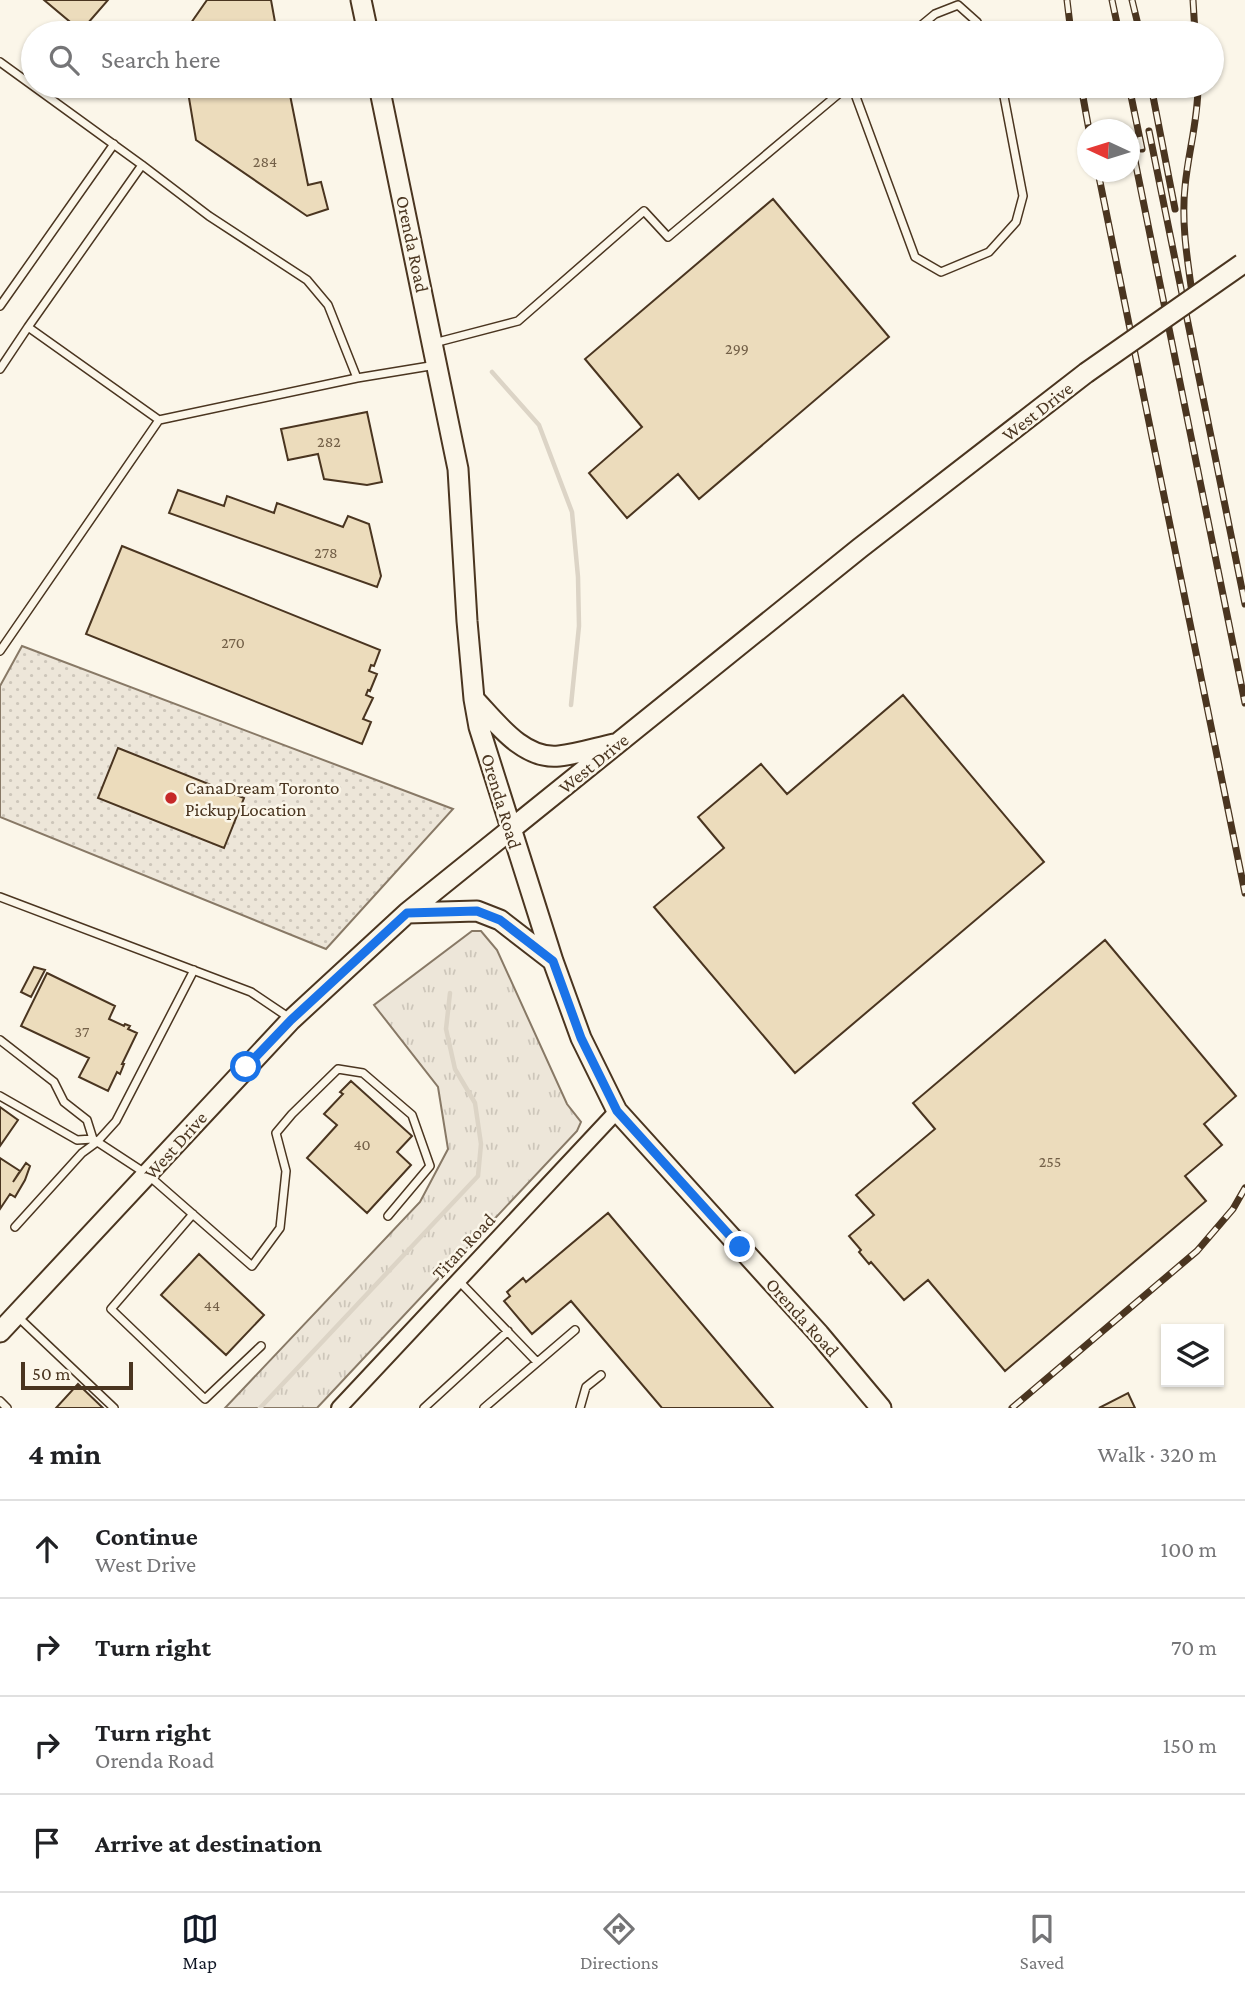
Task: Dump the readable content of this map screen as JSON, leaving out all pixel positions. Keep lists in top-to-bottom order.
{
  "streets": {
    "street": ["Orenda Road", "West Drive", "Titan Road"]
  },
  "crossings": [
    ["Orenda Road", "West Drive"],
    ["Orenda Road", "Titan Road"]
  ],
  "places": ["CanaDream Toronto Pickup Location"],
  "house_numbers": [
    "284",
    "299",
    "282",
    "278",
    "270",
    "37",
    "40",
    "255",
    "44"
  ],
  "scale_bar": "50 m",
  "north": "left",
  "page": {
    "search": "Search here",
    "scale": "50 m",
    "heading": ["4 min", "Walk · 320 m"],
    "list": [
      ["Continue", "West Drive", "100 m"],
      ["Turn right", "70 m"],
      ["Turn right", "Orenda Road", "150 m"],
      "Arrive at destination"
    ],
    "nav": ["Map", "Directions", "Saved"]
  }
}
